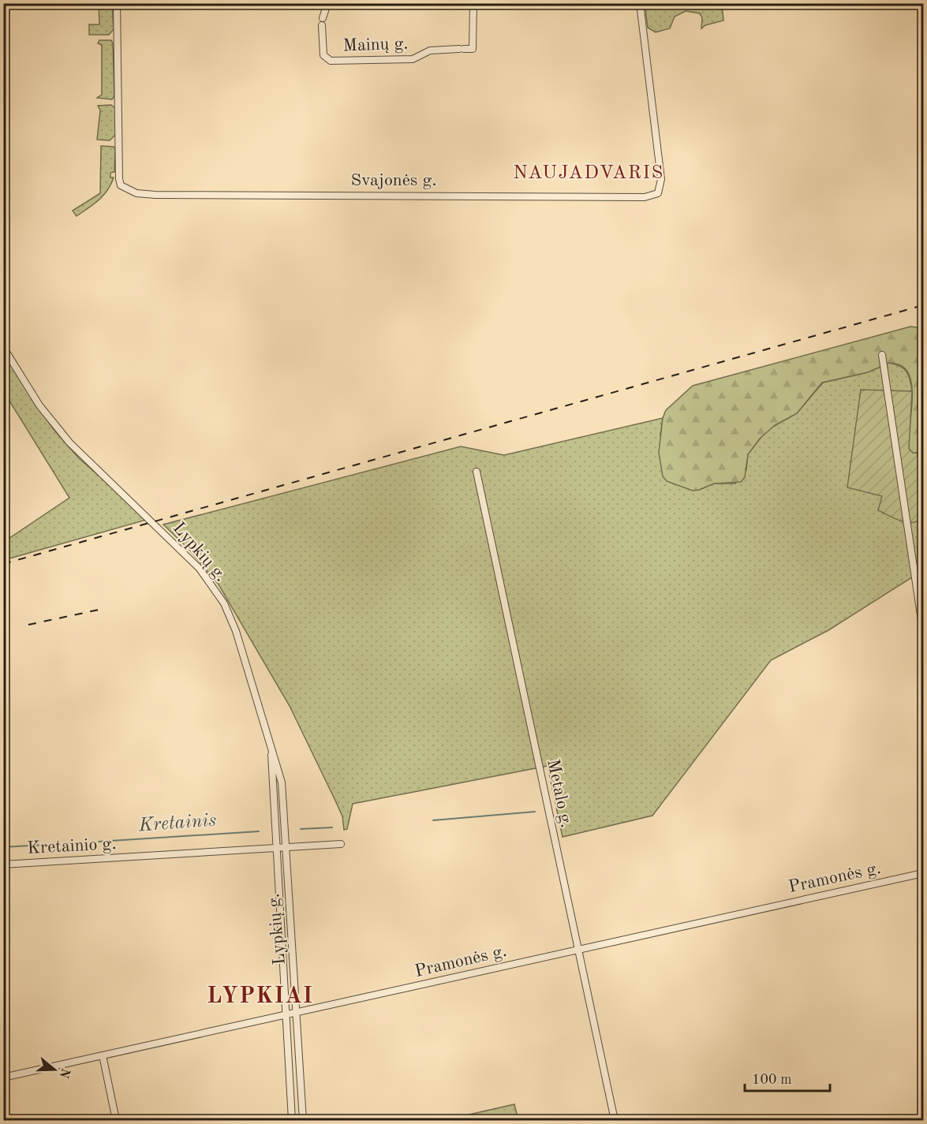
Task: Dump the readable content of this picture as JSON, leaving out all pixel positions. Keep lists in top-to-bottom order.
{
  "streets": {
    "street": [
      "Mainų g.",
      "Svajonės g.",
      "Lypkių g.",
      "Metalo g.",
      "Kretainio g.",
      "Pramonės g."
    ]
  },
  "crossings": [
    ["Lypkių g.", "Kretainio g."],
    ["Lypkių g.", "Pramonės g."],
    ["Metalo g.", "Pramonės g."]
  ],
  "districts": ["NAUJADVARIS", "LYPKIAI"],
  "water": ["Kretainis"],
  "scale_bar": "100 m",
  "north": "right"
}
